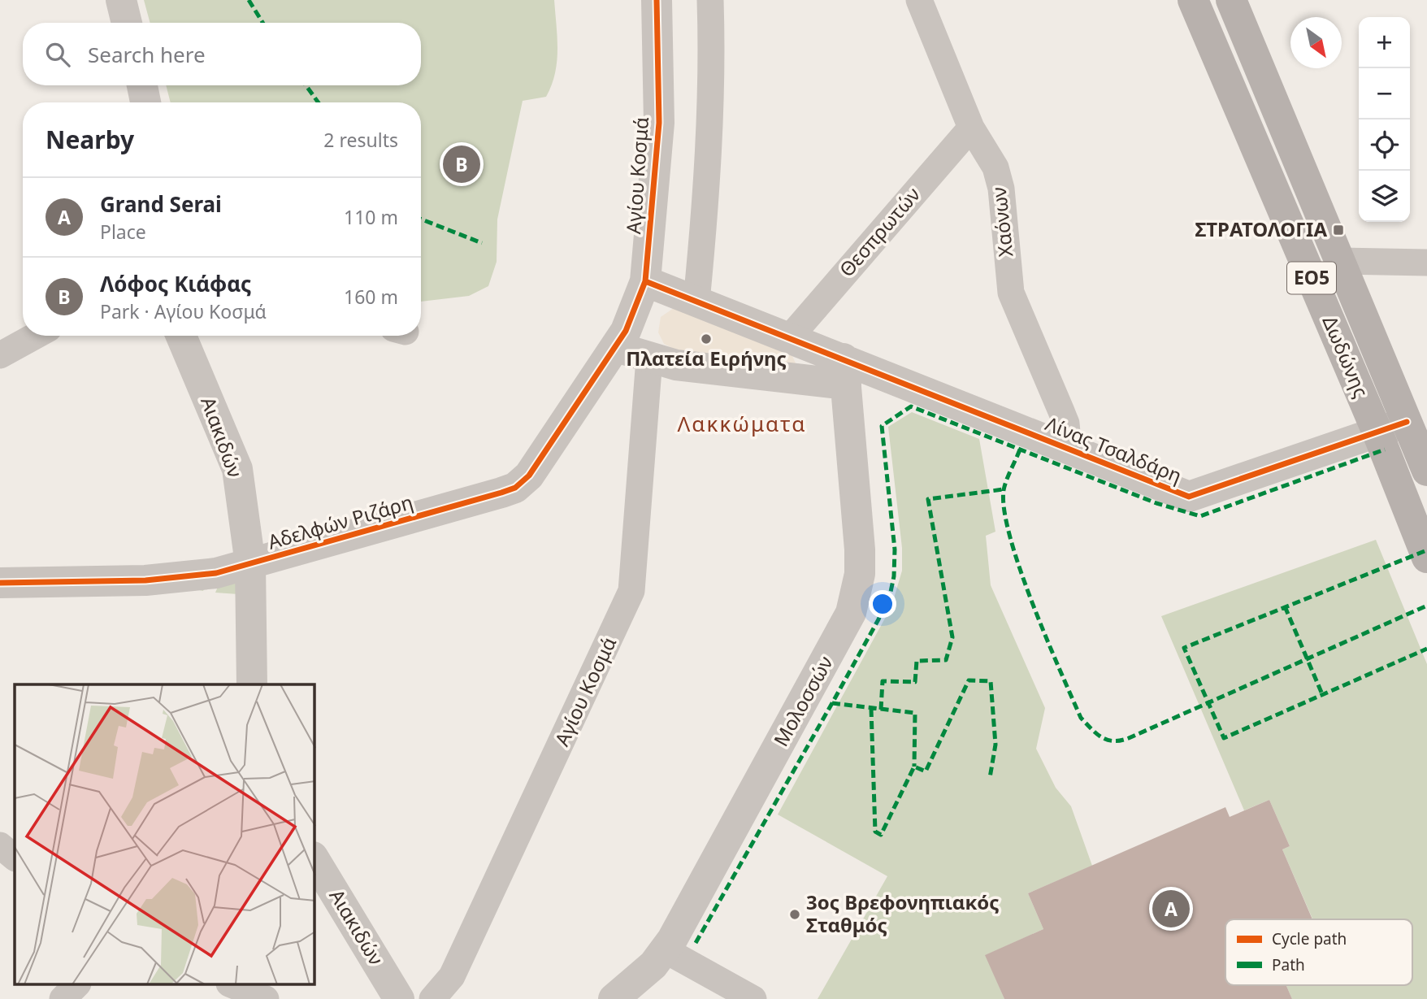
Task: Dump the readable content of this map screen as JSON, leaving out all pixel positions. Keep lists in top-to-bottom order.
{
  "streets": {
    "main road": ["ΕΟ5", "Δωδώνης"],
    "street": [
      "Αγίου Κοσμά",
      "Χαόνων",
      "Θεσπρωτών",
      "Αιακιδών",
      "Λίνας Τσαλδάρη",
      "Αδελφών Ριζάρη",
      "Μολοσσών"
    ]
  },
  "crossings": [
    ["Αγίου Κοσμά", "Αδελφών Ριζάρη"],
    ["Χαόνων", "Θεσπρωτών"],
    ["Χαόνων", "Λίνας Τσαλδάρη"],
    ["Δωδώνης", "Λίνας Τσαλδάρη"],
    ["Αιακιδών", "Αδελφών Ριζάρη"],
    ["Λίνας Τσαλδάρη", "Μολοσσών"]
  ],
  "districts": ["Λακκώματα"],
  "places": {
    "transit": ["ΣΤΡΑΤΟΛΟΓΙΑ"],
    "other": ["Πλατεία Ειρήνης", "3ος Βρεφονηπιακός Σταθμός"]
  },
  "legend": ["Cycle path", "Path"],
  "north": "bottom right",
  "page": {
    "map_buttons": ["+", "−"],
    "search": "Search here",
    "heading": ["Nearby", "2 results"],
    "pins": ["B", "A"],
    "list": [
      {
        "mark": "A",
        "name": "Grand Serai",
        "note": "Place",
        "value": "110 m"
      },
      {
        "mark": "B",
        "name": "Λόφος Κιάφας",
        "note": "Park · Αγίου Κοσμά",
        "value": "160 m"
      }
    ]
  }
}
